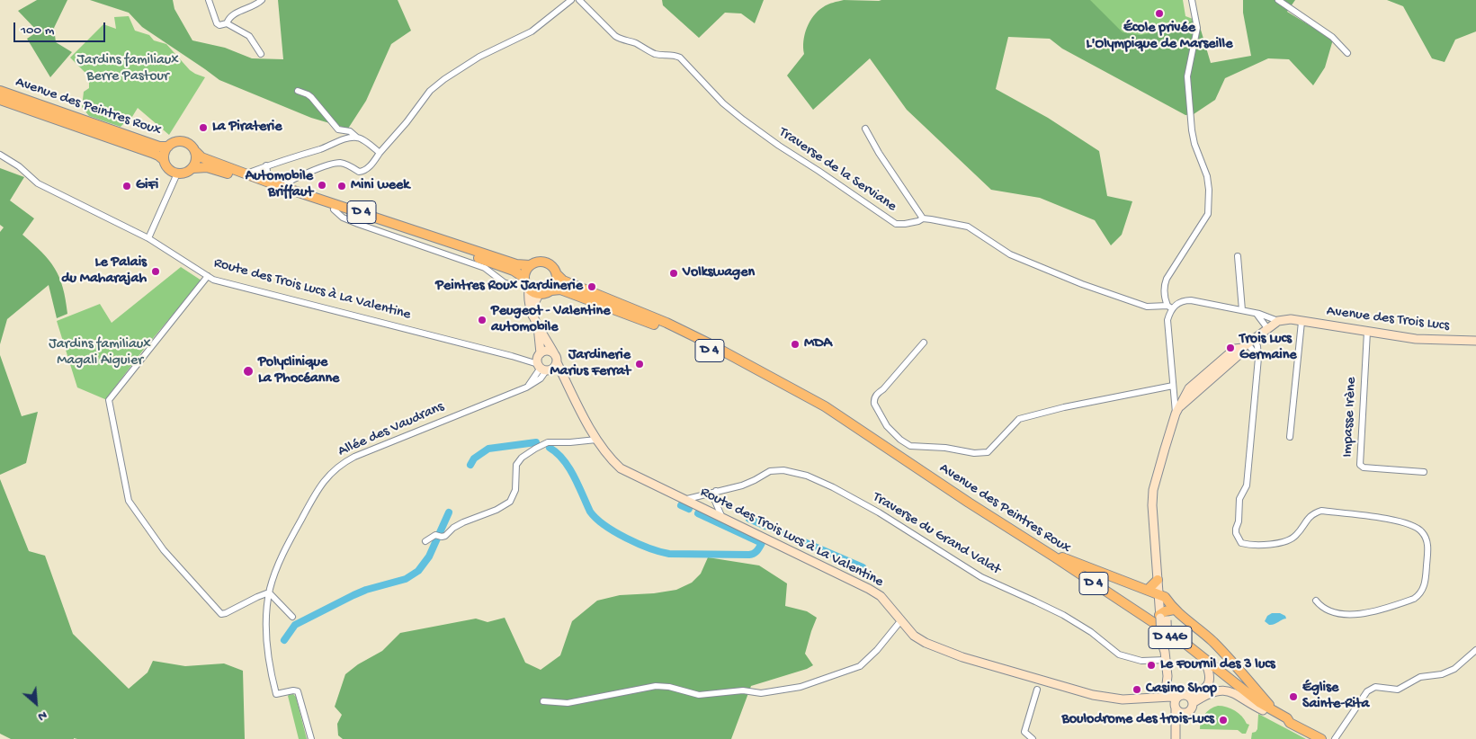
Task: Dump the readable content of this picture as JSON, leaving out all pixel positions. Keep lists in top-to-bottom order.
{
  "streets": {
    "main road": ["Avenue des Peintres Roux", "D 4", "D 44G"],
    "street": [
      "Traverse de la Serviane",
      "Route des Trois Lucs à La Valentine",
      "Avenue des Trois Lucs",
      "Impasse Irène",
      "Allée des Vaudrans",
      "Traverse du Grand Valat"
    ]
  },
  "crossings": [
    ["Avenue des Peintres Roux", "D 4"],
    ["Avenue des Peintres Roux", "D 44G"],
    ["Traverse de la Serviane", "Avenue des Trois Lucs"],
    ["Route des Trois Lucs à La Valentine", "Allée des Vaudrans"],
    ["Route des Trois Lucs à La Valentine", "Traverse du Grand Valat"],
    ["Route des Trois Lucs à La Valentine", "D 44G"],
    ["Avenue des Trois Lucs", "Impasse Irène"]
  ],
  "parks": ["Jardins familiaux Berre Pastour", "Jardins familiaux Magali Aiguier"],
  "places": [
    "École privée L'Olympique de Marseille",
    "La Piraterie",
    "Automobile Briffaut",
    "GiFi",
    "Mini week",
    "Le Palais du Maharajah",
    "Volkswagen",
    "Peintres Roux Jardinerie",
    "Peugeot - Valentine automobile",
    "MDA",
    "Trois Lucs Germaine",
    "Jardinerie Marius Ferrat",
    "Polyclinique La Phocéanne",
    "Le Fournil des 3 lucs",
    "Casino Shop",
    "Église Sainte-Rita",
    "Boulodrome des trois-Lucs"
  ],
  "scale_bar": "100 m",
  "north": "bottom right"
}
